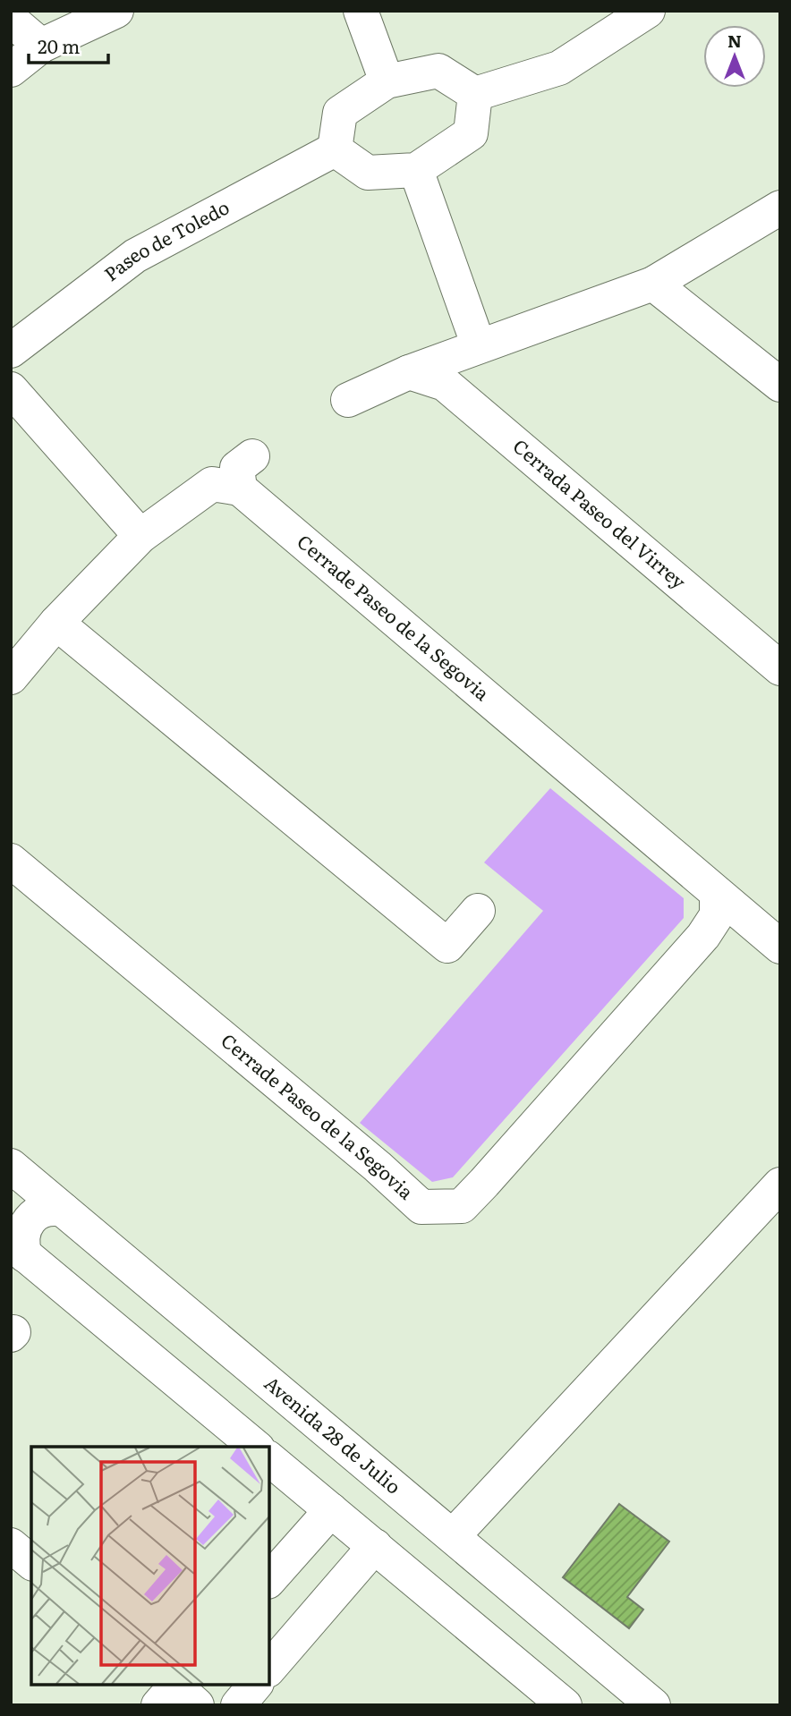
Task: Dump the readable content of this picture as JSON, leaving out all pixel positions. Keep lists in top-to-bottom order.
{
  "streets": {
    "street": [
      "Paseo de Toledo",
      "Cerrada Paseo del Virrey",
      "Cerrade Paseo de la Segovia",
      "Avenida 28 de Julio"
    ]
  },
  "scale_bar": "20 m",
  "north": "top"
}
